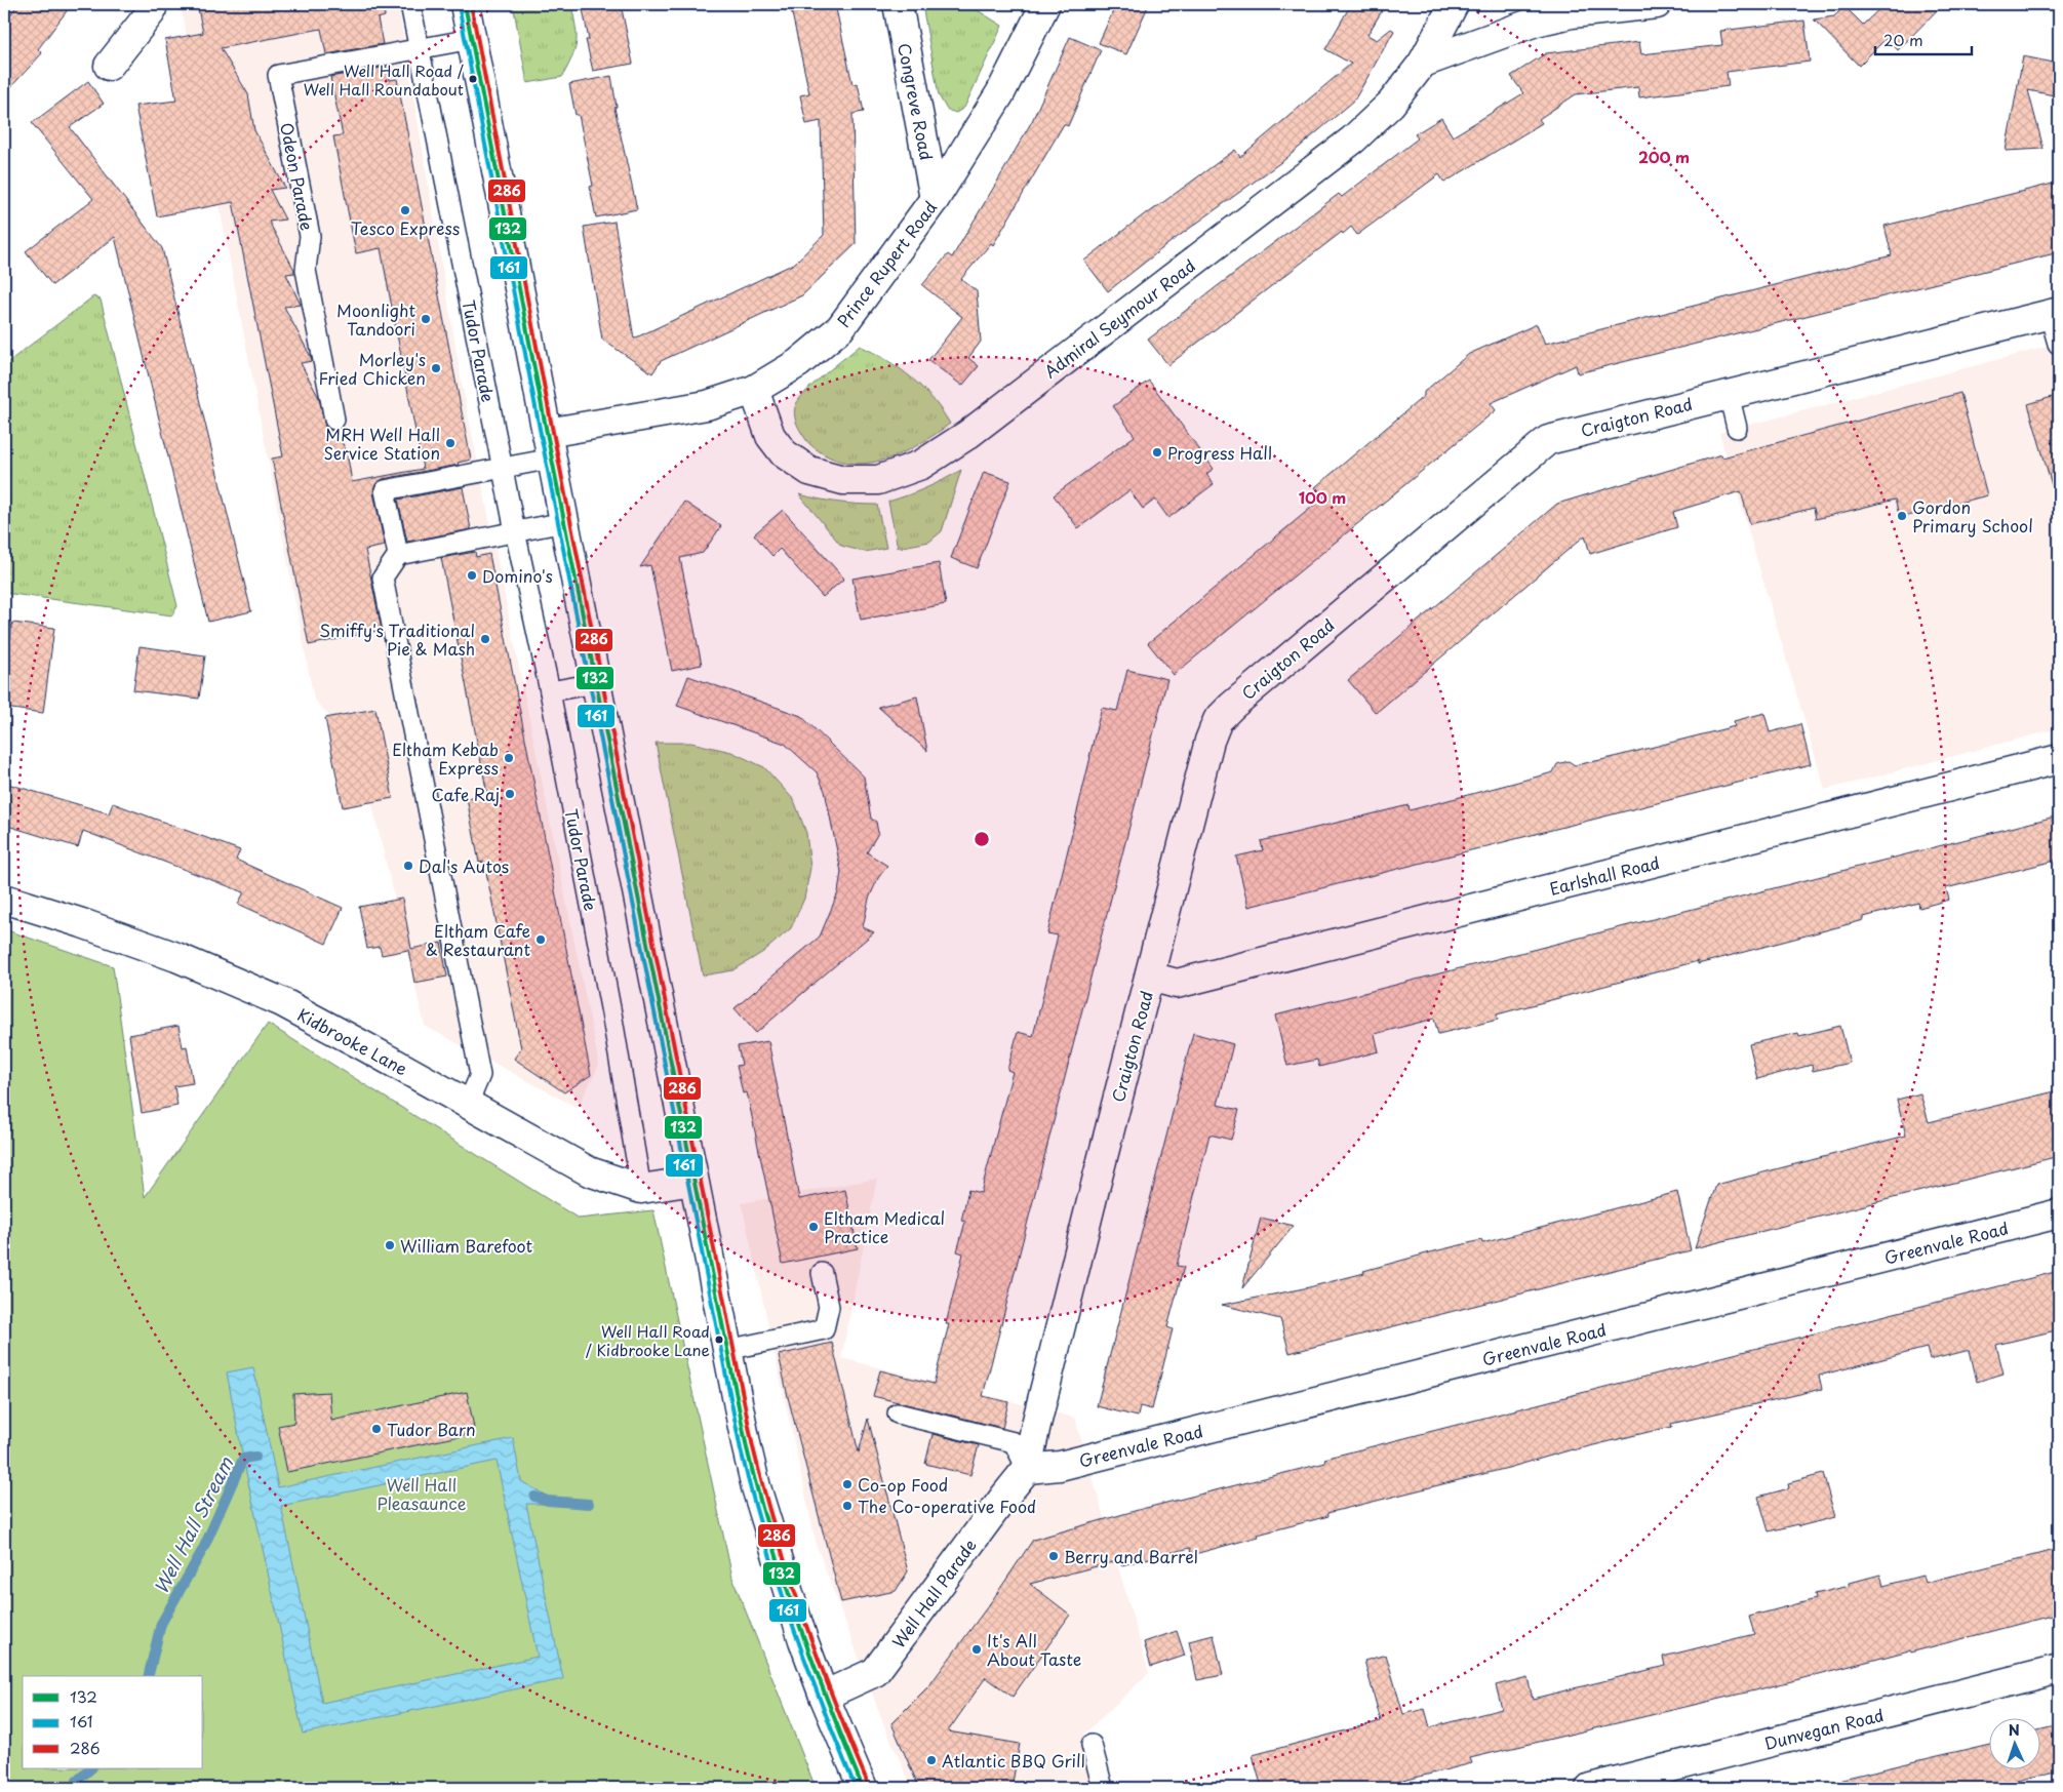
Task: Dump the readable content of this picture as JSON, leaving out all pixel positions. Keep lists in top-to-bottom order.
{
  "streets": {
    "street": [
      "Congreve Road",
      "Prince Rupert Road",
      "Admiral Seymour Road",
      "Craigton Road",
      "Earlshall Road",
      "Kidbrooke Lane",
      "Greenvale Road",
      "Well Hall Parade",
      "Dunvegan Road"
    ],
    "lane": ["Odeon Parade", "Tudor Parade"]
  },
  "crossings": [
    ["Congreve Road", "Prince Rupert Road"],
    ["Odeon Parade", "Tudor Parade"],
    ["Prince Rupert Road", "Admiral Seymour Road"],
    ["Tudor Parade", "Kidbrooke Lane"],
    ["Craigton Road", "Earlshall Road"],
    ["Craigton Road", "Greenvale Road"],
    ["Craigton Road", "Well Hall Parade"],
    ["Greenvale Road", "Well Hall Parade"]
  ],
  "water": ["Well Hall Stream"],
  "parks": ["Well Hall Pleasaunce"],
  "places": [
    "Well Hall Road / Well Hall Roundabout",
    "Tesco Express",
    "Moonlight Tandoori",
    "Morley's Fried Chicken",
    "MRH Well Hall Service Station",
    "Progress Hall",
    "Gordon Primary School",
    "Domino's",
    "Smiffy's Traditional Pie & Mash",
    "Eltham Kebab Express",
    "Cafe Raj",
    "Dal's Autos",
    "Eltham Cafe & Restaurant",
    "Eltham Medical Practice",
    "William Barefoot",
    "Well Hall Road / Kidbrooke Lane",
    "Tudor Barn",
    "Co-op Food",
    "The Co-operative Food",
    "Berry and Barrel",
    "It's All About Taste",
    "Atlantic BBQ Grill"
  ],
  "lines": ["transit line 132", "transit line 286", "transit line 161"],
  "legend": ["132", "161", "286"],
  "scale_bar": "20 m",
  "north": "top",
  "rings": ["200 m", "100 m"]
}
